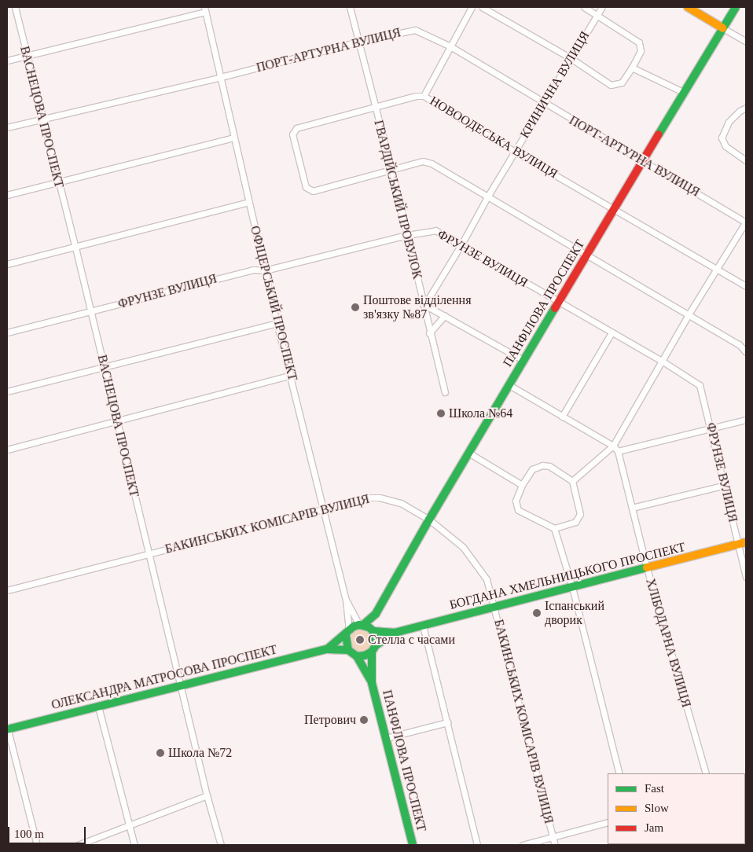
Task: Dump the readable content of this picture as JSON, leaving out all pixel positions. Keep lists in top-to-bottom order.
{
  "streets": {
    "main road": ["ПАНФІЛОВА ПРОСПЕКТ", "БОГДАНА ХМЕЛЬНИЦЬКОГО ПРОСПЕКТ", "ОЛЕКСАНДРА МАТРОСОВА ПРОСПЕКТ"],
    "street": [
      "ПОРТ-АРТУРНА ВУЛИЦЯ",
      "КРИНИЧНА ВУЛИЦЯ",
      "ВАСНЕЦОВА ПРОСПЕКТ",
      "НОВООДЕСЬКА ВУЛИЦЯ",
      "ГВАРДІЙСЬКИЙ ПРОВУЛОК",
      "ФРУНЗЕ ВУЛИЦЯ",
      "ОФІЦЕРСЬКИЙ ПРОСПЕКТ",
      "БАКИНСЬКИХ КОМІСАРІВ ВУЛИЦЯ",
      "ХЛІБОДАРНА ВУЛИЦЯ"
    ]
  },
  "crossings": [
    ["ПОРТ-АРТУРНА ВУЛИЦЯ", "КРИНИЧНА ВУЛИЦЯ"],
    ["ПОРТ-АРТУРНА ВУЛИЦЯ", "ВАСНЕЦОВА ПРОСПЕКТ"],
    ["ПОРТ-АРТУРНА ВУЛИЦЯ", "ГВАРДІЙСЬКИЙ ПРОВУЛОК"],
    ["ПОРТ-АРТУРНА ВУЛИЦЯ", "ОФІЦЕРСЬКИЙ ПРОСПЕКТ"],
    ["ПОРТ-АРТУРНА ВУЛИЦЯ", "ПАНФІЛОВА ПРОСПЕКТ"],
    ["КРИНИЧНА ВУЛИЦЯ", "НОВООДЕСЬКА ВУЛИЦЯ"],
    ["КРИНИЧНА ВУЛИЦЯ", "ГВАРДІЙСЬКИЙ ПРОВУЛОК"],
    ["КРИНИЧНА ВУЛИЦЯ", "ФРУНЗЕ ВУЛИЦЯ"],
    ["ВАСНЕЦОВА ПРОСПЕКТ", "ФРУНЗЕ ВУЛИЦЯ"],
    ["ВАСНЕЦОВА ПРОСПЕКТ", "БАКИНСЬКИХ КОМІСАРІВ ВУЛИЦЯ"],
    ["ВАСНЕЦОВА ПРОСПЕКТ", "ОЛЕКСАНДРА МАТРОСОВА ПРОСПЕКТ"],
    ["НОВООДЕСЬКА ВУЛИЦЯ", "ГВАРДІЙСЬКИЙ ПРОВУЛОК"],
    ["НОВООДЕСЬКА ВУЛИЦЯ", "ПАНФІЛОВА ПРОСПЕКТ"],
    ["ГВАРДІЙСЬКИЙ ПРОВУЛОК", "ФРУНЗЕ ВУЛИЦЯ"],
    ["ФРУНЗЕ ВУЛИЦЯ", "ОФІЦЕРСЬКИЙ ПРОСПЕКТ"],
    ["ФРУНЗЕ ВУЛИЦЯ", "ПАНФІЛОВА ПРОСПЕКТ"],
    ["ФРУНЗЕ ВУЛИЦЯ", "БОГДАНА ХМЕЛЬНИЦЬКОГО ПРОСПЕКТ"],
    ["ОФІЦЕРСЬКИЙ ПРОСПЕКТ", "БАКИНСЬКИХ КОМІСАРІВ ВУЛИЦЯ"],
    ["ПАНФІЛОВА ПРОСПЕКТ", "БАКИНСЬКИХ КОМІСАРІВ ВУЛИЦЯ"],
    ["ПАНФІЛОВА ПРОСПЕКТ", "ХЛІБОДАРНА ВУЛИЦЯ"],
    ["БАКИНСЬКИХ КОМІСАРІВ ВУЛИЦЯ", "БОГДАНА ХМЕЛЬНИЦЬКОГО ПРОСПЕКТ"],
    ["БОГДАНА ХМЕЛЬНИЦЬКОГО ПРОСПЕКТ", "ХЛІБОДАРНА ВУЛИЦЯ"]
  ],
  "places": [
    "Поштове відділення зв'язку №87",
    "Школа №64",
    "Іспанський дворик",
    "Стелла с часами",
    "Петрович",
    "Школа №72"
  ],
  "legend": ["Fast", "Slow", "Jam"],
  "scale_bar": "100 m"
}
